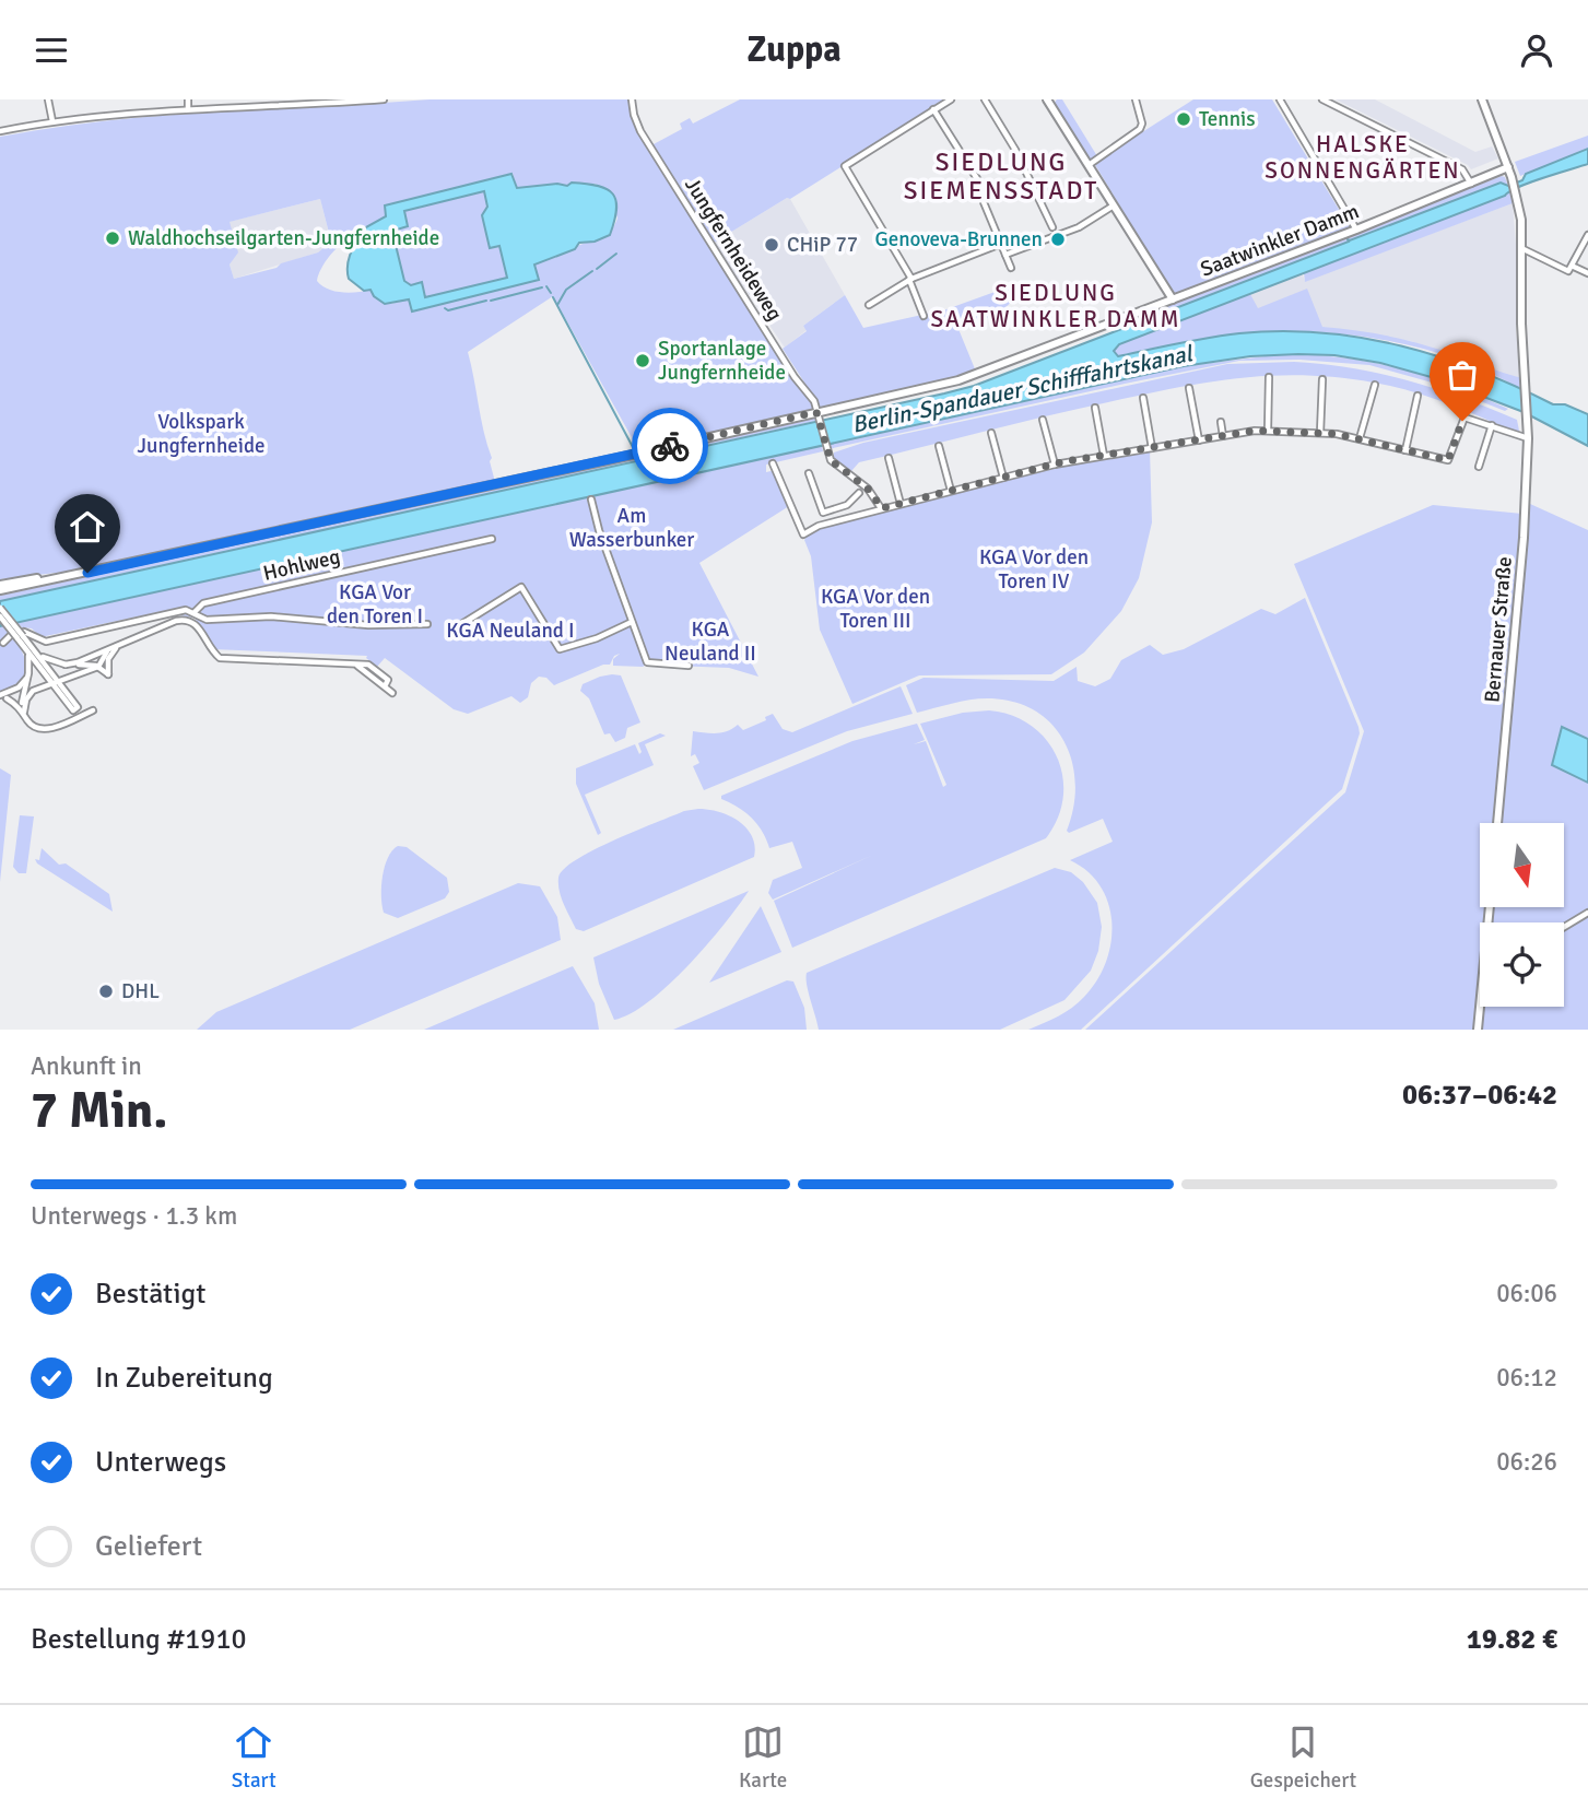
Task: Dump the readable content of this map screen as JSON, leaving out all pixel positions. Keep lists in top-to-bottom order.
{
  "streets": {
    "main road": ["Saatwinkler Damm", "Bernauer Straße"],
    "street": ["Jungfernheideweg", "Hohlweg"]
  },
  "crossings": [
    ["Saatwinkler Damm", "Jungfernheideweg"],
    ["Saatwinkler Damm", "Bernauer Straße"]
  ],
  "districts": ["HALSKE SONNENGÄRTEN", "SIEDLUNG SIEMENSSTADT", "SIEDLUNG SAATWINKLER DAMM"],
  "water": ["Berlin-Spandauer Schifffahrtskanal"],
  "parks": [
    "Volkspark Jungfernheide",
    "Am Wasserbunker",
    "KGA Vor den Toren IV",
    "KGA Vor den Toren I",
    "KGA Vor den Toren III",
    "KGA Neuland II",
    "KGA Neuland I"
  ],
  "places": [
    "Tennis",
    "Waldhochseilgarten-Jungfernheide",
    "Genoveva-Brunnen",
    "CHiP 77",
    "Sportanlage Jungfernheide",
    "DHL"
  ],
  "north": "bottom",
  "page": {
    "header": "Zuppa",
    "heading": ["7 Min.", "Ankunft in", "06:37–06:42"],
    "panel": ["Bestellung #1910", "19.82 €"],
    "bar": "Unterwegs · 1.3 km",
    "list": [
      ["Bestätigt", "06:06"],
      ["In Zubereitung", "06:12"],
      ["Unterwegs", "06:26"],
      "Geliefert"
    ],
    "tabs": ["Start", "Karte", "Gespeichert"]
  }
}
